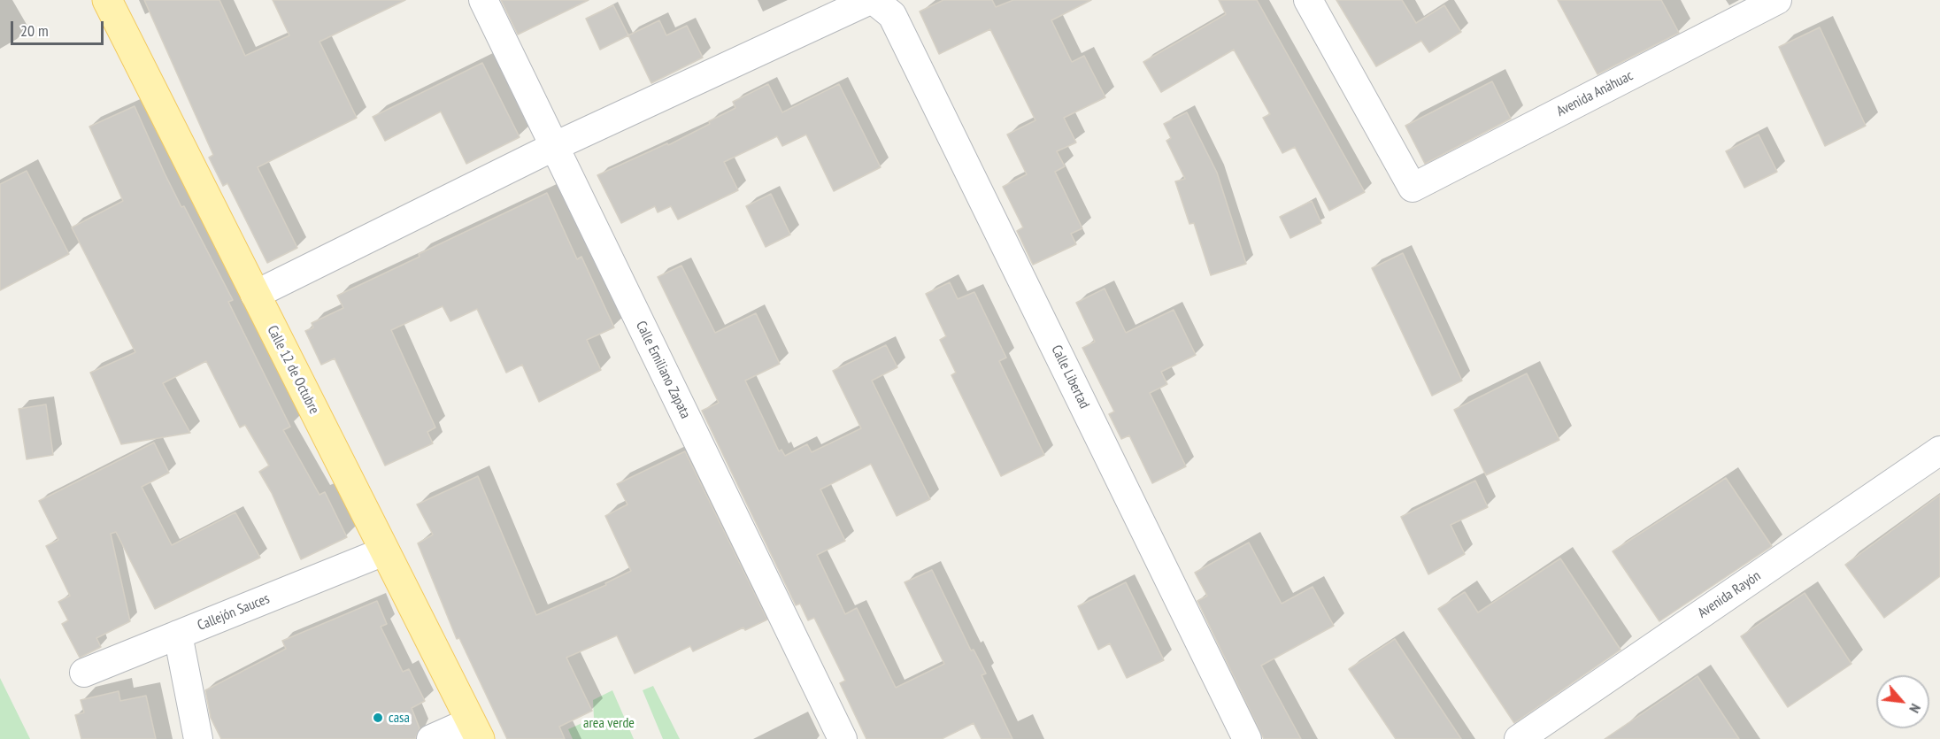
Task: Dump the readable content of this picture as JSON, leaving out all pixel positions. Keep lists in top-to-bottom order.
{
  "streets": {
    "main road": ["Calle 12 de Octubre"],
    "street": [
      "Avenida Anáhuac",
      "Calle Emiliano Zapata",
      "Calle Libertad",
      "Avenida Rayón",
      "Callejón Sauces"
    ]
  },
  "crossings": [
    ["Calle 12 de Octubre", "Callejón Sauces"]
  ],
  "parks": ["area verde"],
  "places": ["casa"],
  "scale_bar": "20 m",
  "north": "bottom right"
}
